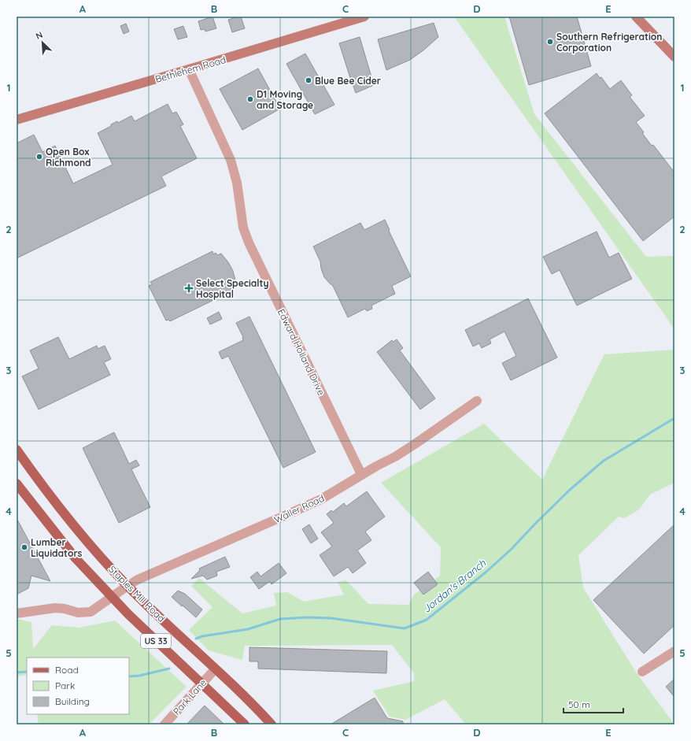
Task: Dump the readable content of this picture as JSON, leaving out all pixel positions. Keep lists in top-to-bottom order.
{
  "streets": {
    "main road": ["Staples Mill Road", "US 33"],
    "street": [
      "Bethlehem Road",
      "Edward Holland Drive",
      "Waller Road",
      "Park Lane"
    ]
  },
  "crossings": [
    ["Bethlehem Road", "Edward Holland Drive"],
    ["Edward Holland Drive", "Waller Road"],
    ["Waller Road", "Staples Mill Road"],
    ["Staples Mill Road", "Park Lane"]
  ],
  "water": ["Jordan's Branch"],
  "places": {
    "other": [
      "Southern Refrigeration Corporation",
      "Blue Bee Cider",
      "D1 Moving and Storage",
      "Open Box Richmond",
      "Lumber Liquidators"
    ],
    "health": ["Select Specialty Hospital"]
  },
  "legend": ["Road", "Park", "Building"],
  "scale_bar": "50 m",
  "north": "top left",
  "grid": {
    "columns": [
      "A",
      "B",
      "C",
      "D",
      "E"
    ],
    "rows": [
      "1",
      "2",
      "3",
      "4",
      "5"
    ]
  }
}
